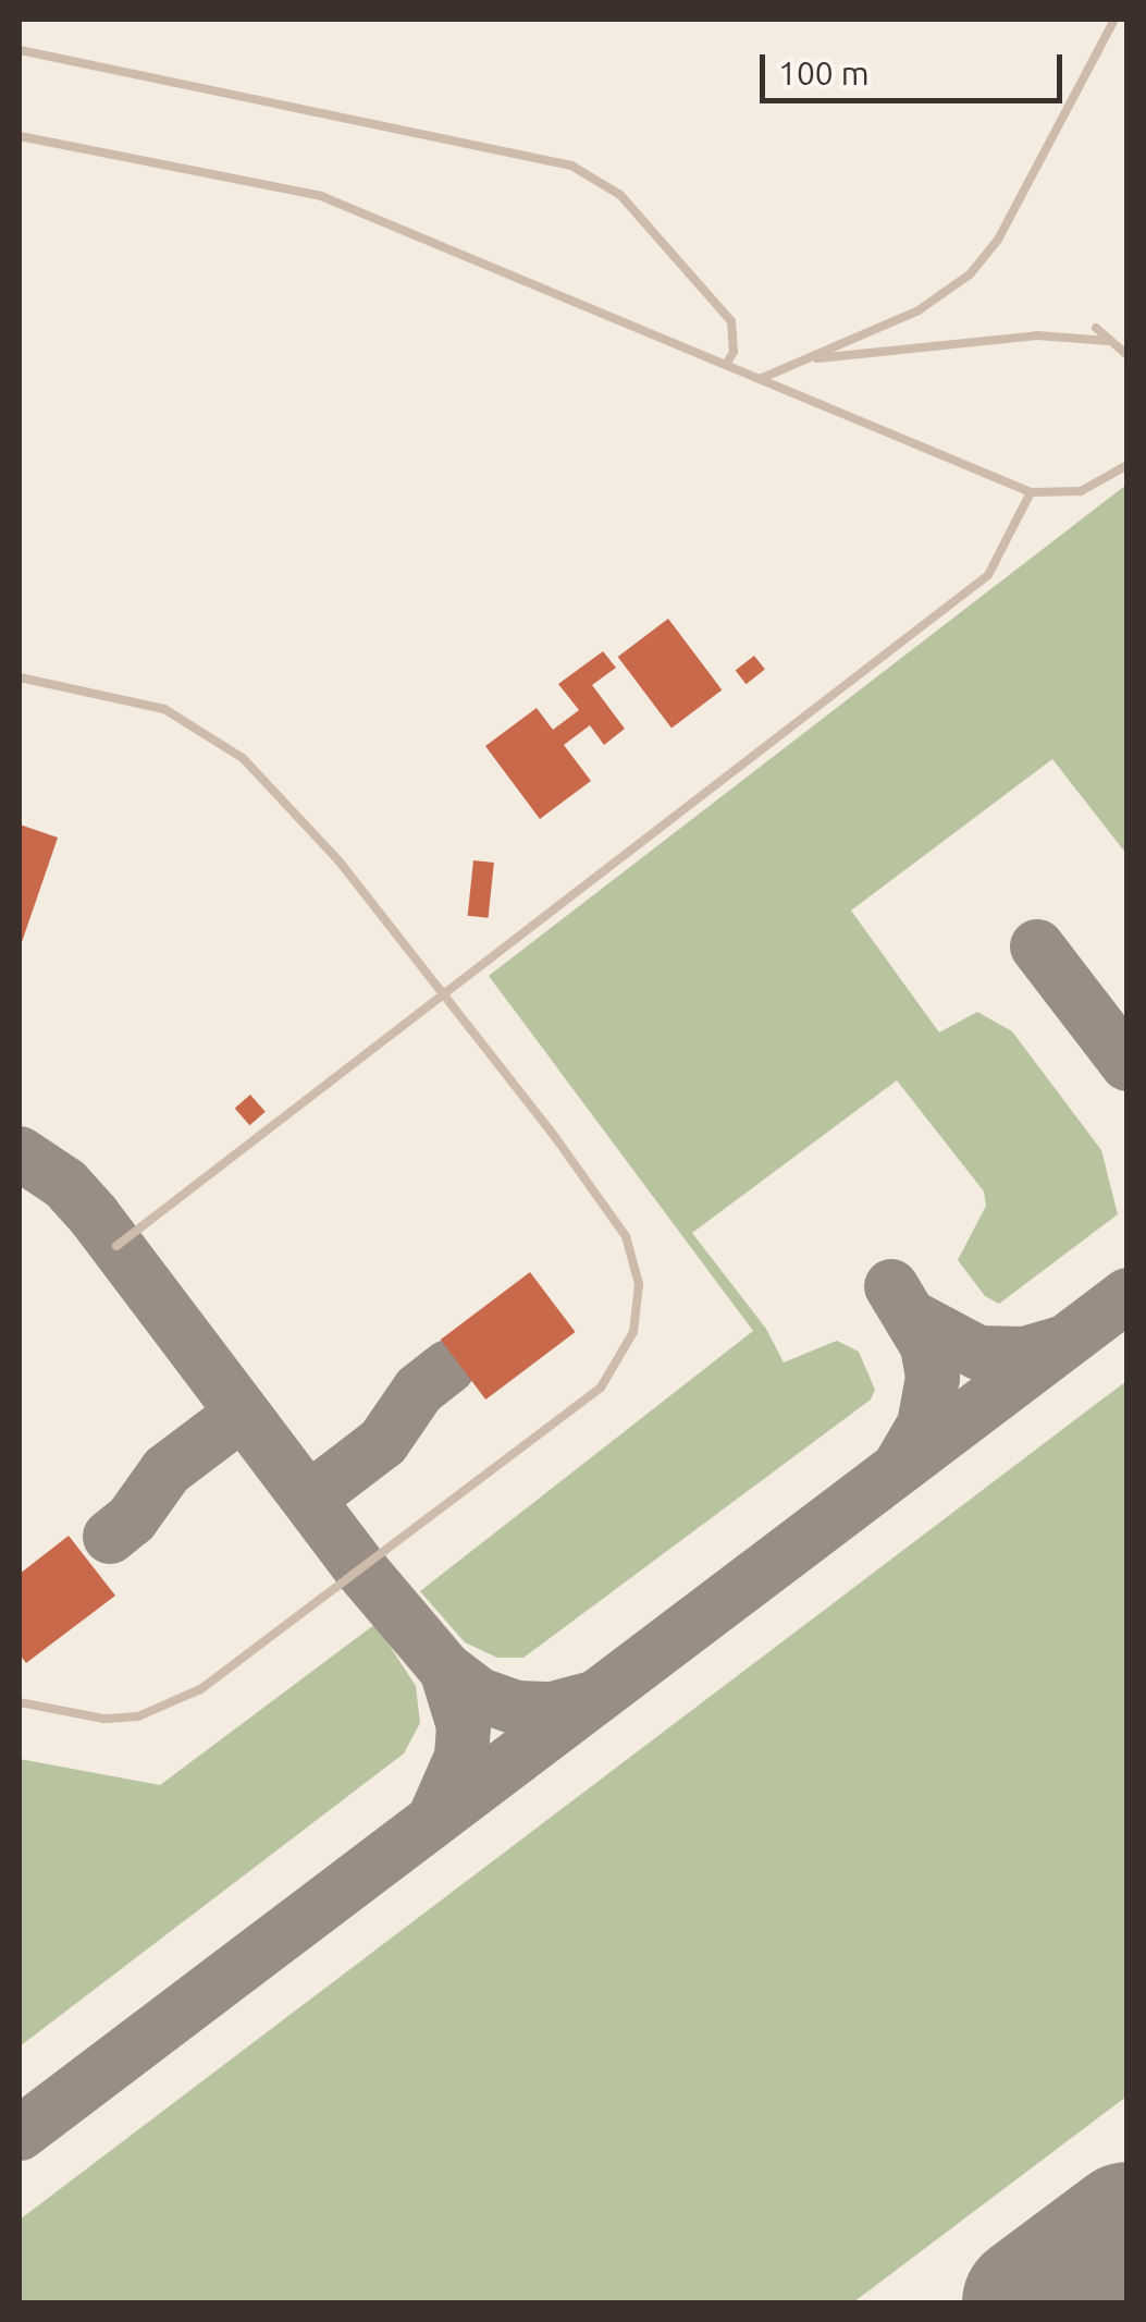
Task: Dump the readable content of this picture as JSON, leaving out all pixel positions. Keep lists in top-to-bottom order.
{
  "scale_bar": "100 m"
}
